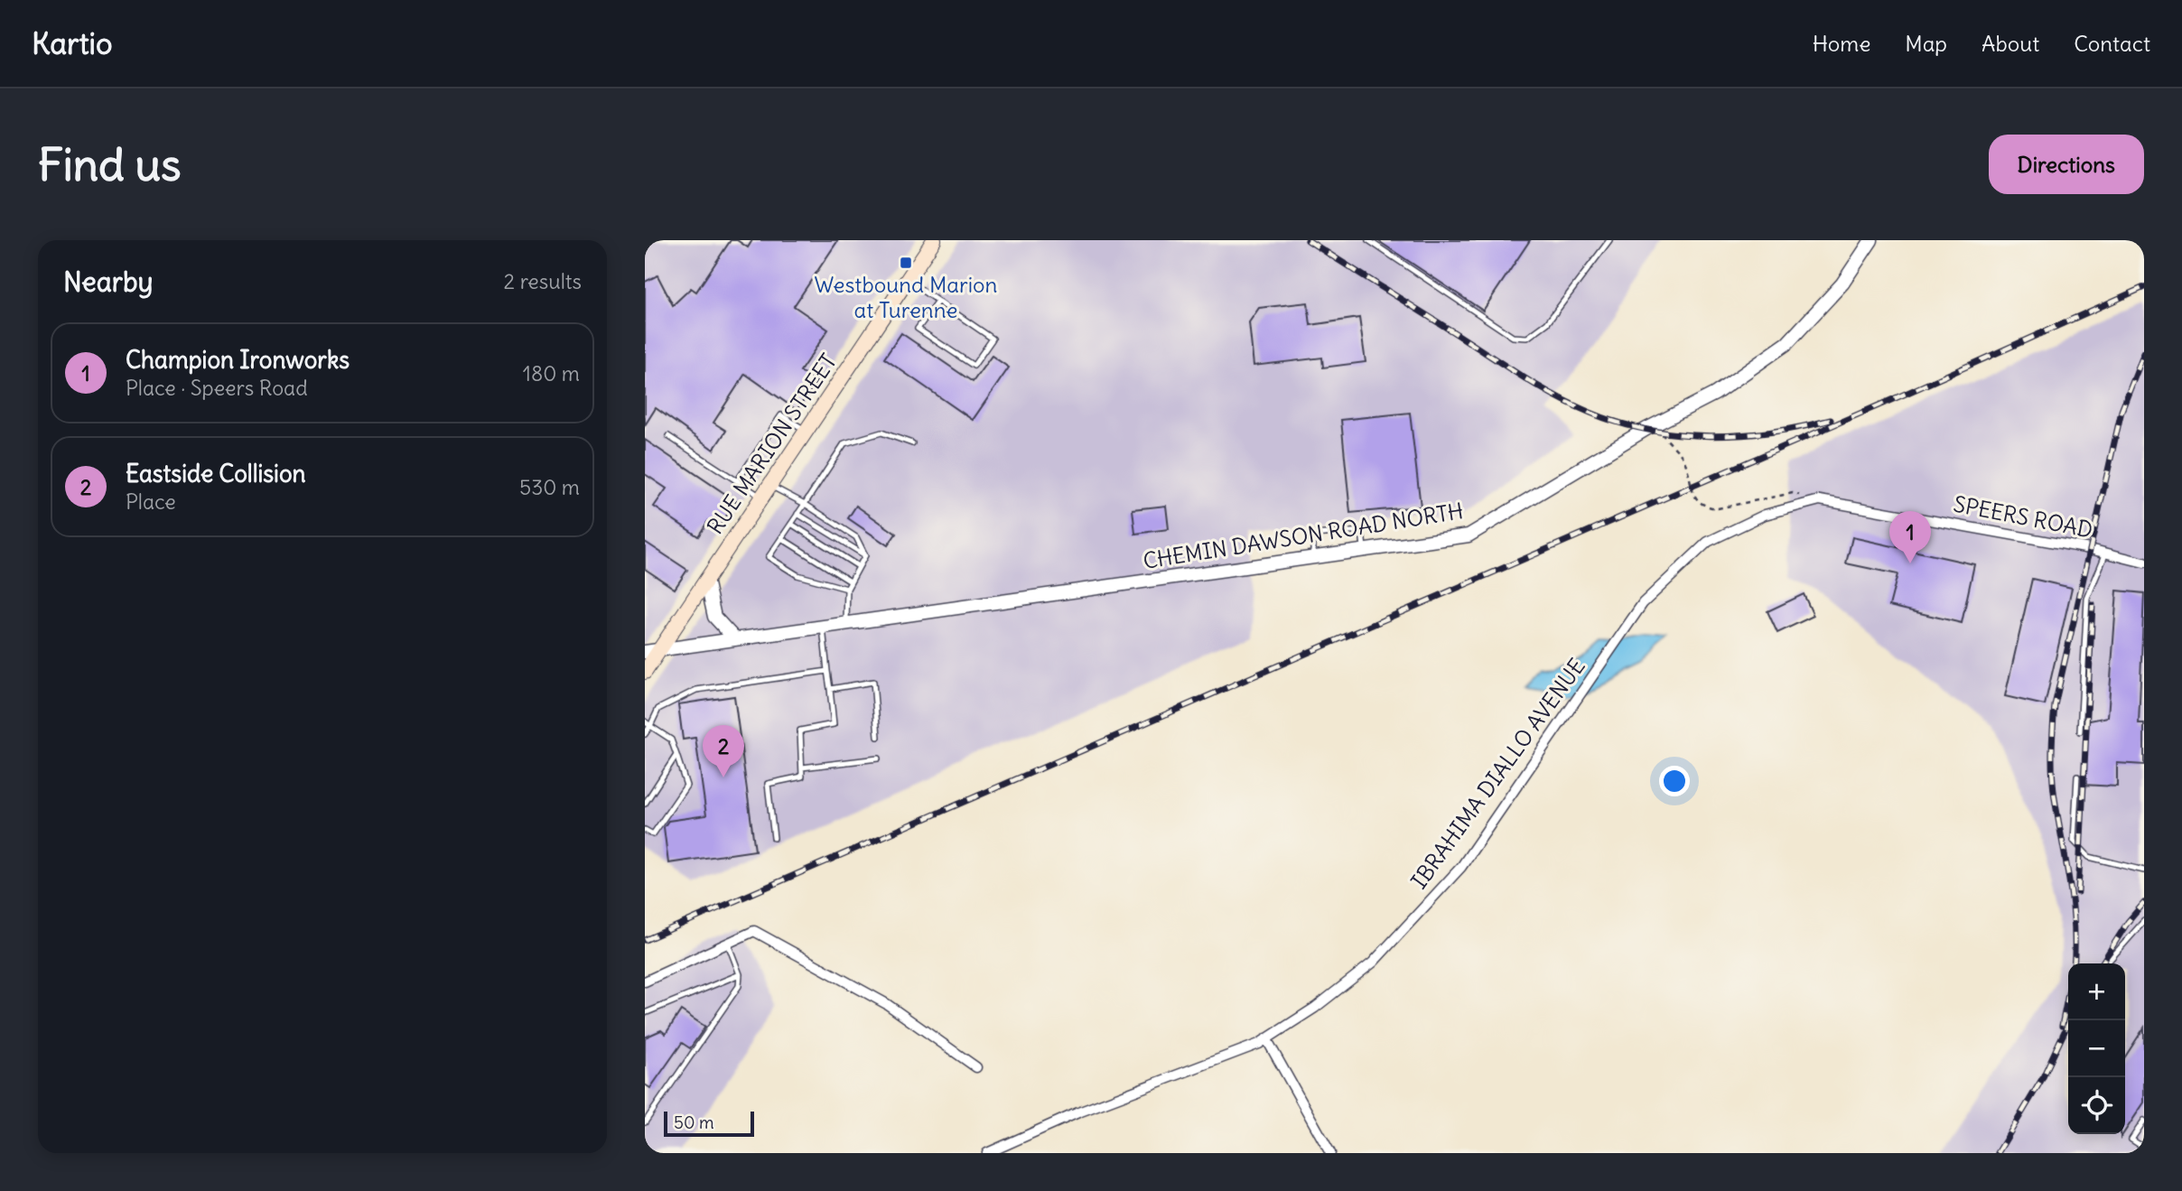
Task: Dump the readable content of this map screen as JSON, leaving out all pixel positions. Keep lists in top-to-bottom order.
{
  "streets": {
    "main road": ["RUE MARION STREET"],
    "street": ["SPEERS ROAD", "CHEMIN DAWSON ROAD NORTH", "IBRAHIMA DIALLO AVENUE"]
  },
  "crossings": [
    ["RUE MARION STREET", "CHEMIN DAWSON ROAD NORTH"],
    ["SPEERS ROAD", "IBRAHIMA DIALLO AVENUE"]
  ],
  "places": {
    "transit": ["Westbound Marion at Turenne"]
  },
  "scale_bar": "50 m",
  "page": {
    "header": "Kartio",
    "nav": [
      "Home",
      "Map",
      "About",
      "Contact"
    ],
    "buttons": "Directions",
    "title": "Find us",
    "heading": ["Nearby", "2 results"],
    "list": [
      {
        "mark": "1",
        "name": "Champion Ironworks",
        "note": "Place · Speers Road",
        "value": "180 m"
      },
      {
        "mark": "2",
        "name": "Eastside Collision",
        "note": "Place",
        "value": "530 m"
      }
    ],
    "pins": ["1", "2"],
    "map_buttons": ["+", "−"],
    "scale": "50 m"
  }
}
